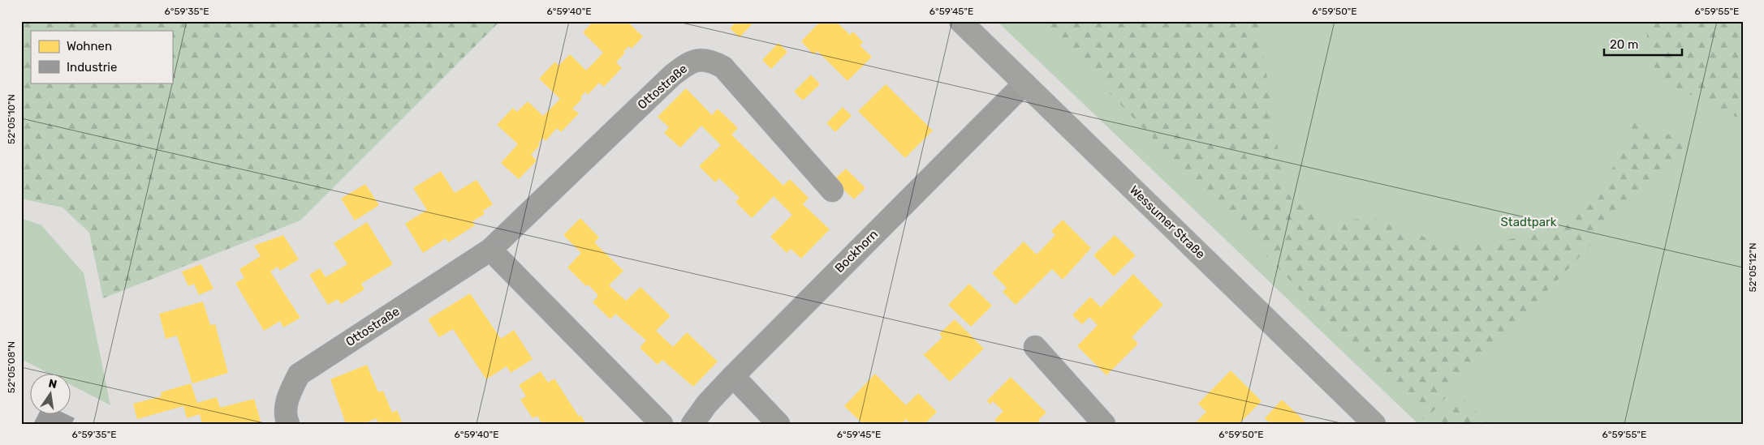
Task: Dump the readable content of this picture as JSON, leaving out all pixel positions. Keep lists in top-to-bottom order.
{
  "streets": {
    "main road": ["Wessumer Straße"],
    "street": ["Ottostraße", "Bockhorn"]
  },
  "crossings": [
    ["Wessumer Straße", "Bockhorn"]
  ],
  "parks": ["Stadtpark"],
  "legend": ["Wohnen", "Industrie"],
  "scale_bar": "20 m",
  "north": "top",
  "coordinates": [
    "6°59'35\"E",
    "6°59'40\"E",
    "6°59'45\"E",
    "6°59'50\"E",
    "6°59'55\"E",
    "52°05'10\"N",
    "52°05'12\"N",
    "52°05'08\"N"
  ]
}
